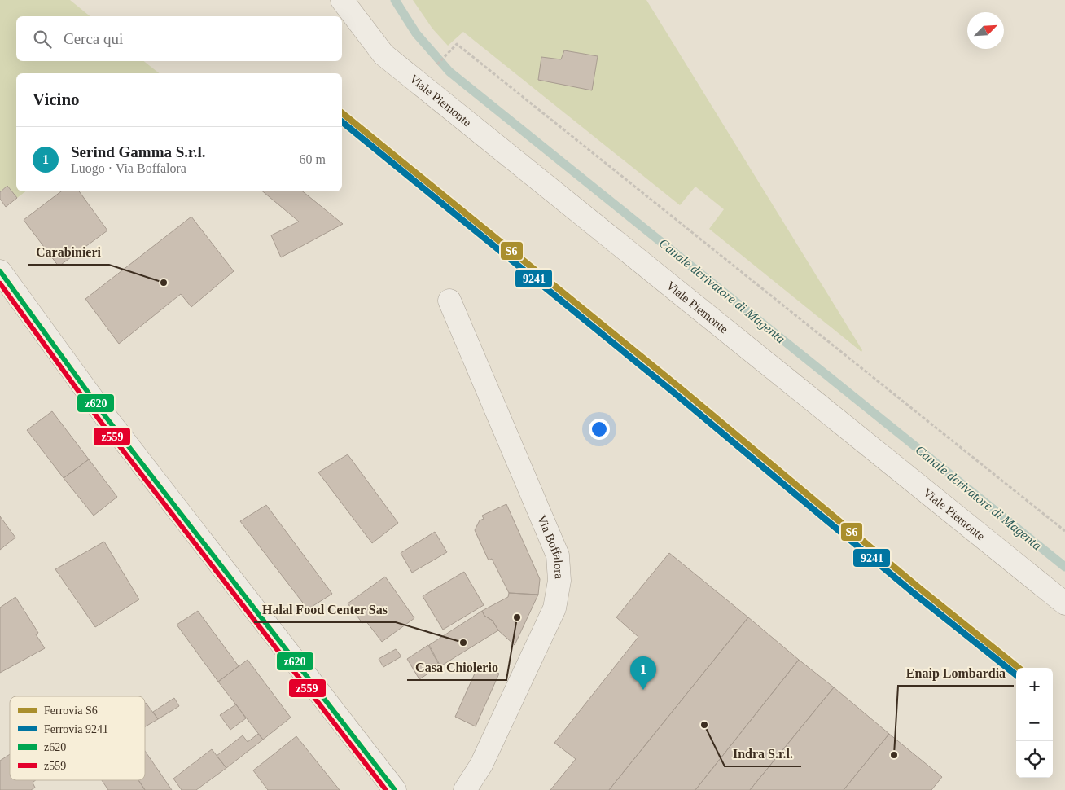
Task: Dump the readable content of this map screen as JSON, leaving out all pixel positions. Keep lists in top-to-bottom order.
{
  "streets": {
    "street": ["Viale Piemonte", "Via Boffalora"]
  },
  "water": ["Canale derivatore di Magenta"],
  "places": [
    "Carabinieri",
    "Casa Chiolerio",
    "Halal Food Center Sas",
    "Indra S.r.l.",
    "Enaip Lombardia"
  ],
  "lines": [
    "rail line S6",
    "rail line 9241",
    "transit line z620",
    "transit line z559"
  ],
  "legend": [
    "Ferrovia S6",
    "Ferrovia 9241",
    "z620",
    "z559"
  ],
  "north": "top right",
  "page": {
    "search": "Cerca qui",
    "heading": "Vicino",
    "list": [
      {
        "mark": "1",
        "name": "Serind Gamma S.r.l.",
        "note": "Luogo · Via Boffalora",
        "value": "60 m"
      }
    ],
    "pins": "1",
    "map_buttons": ["+", "−"]
  }
}
